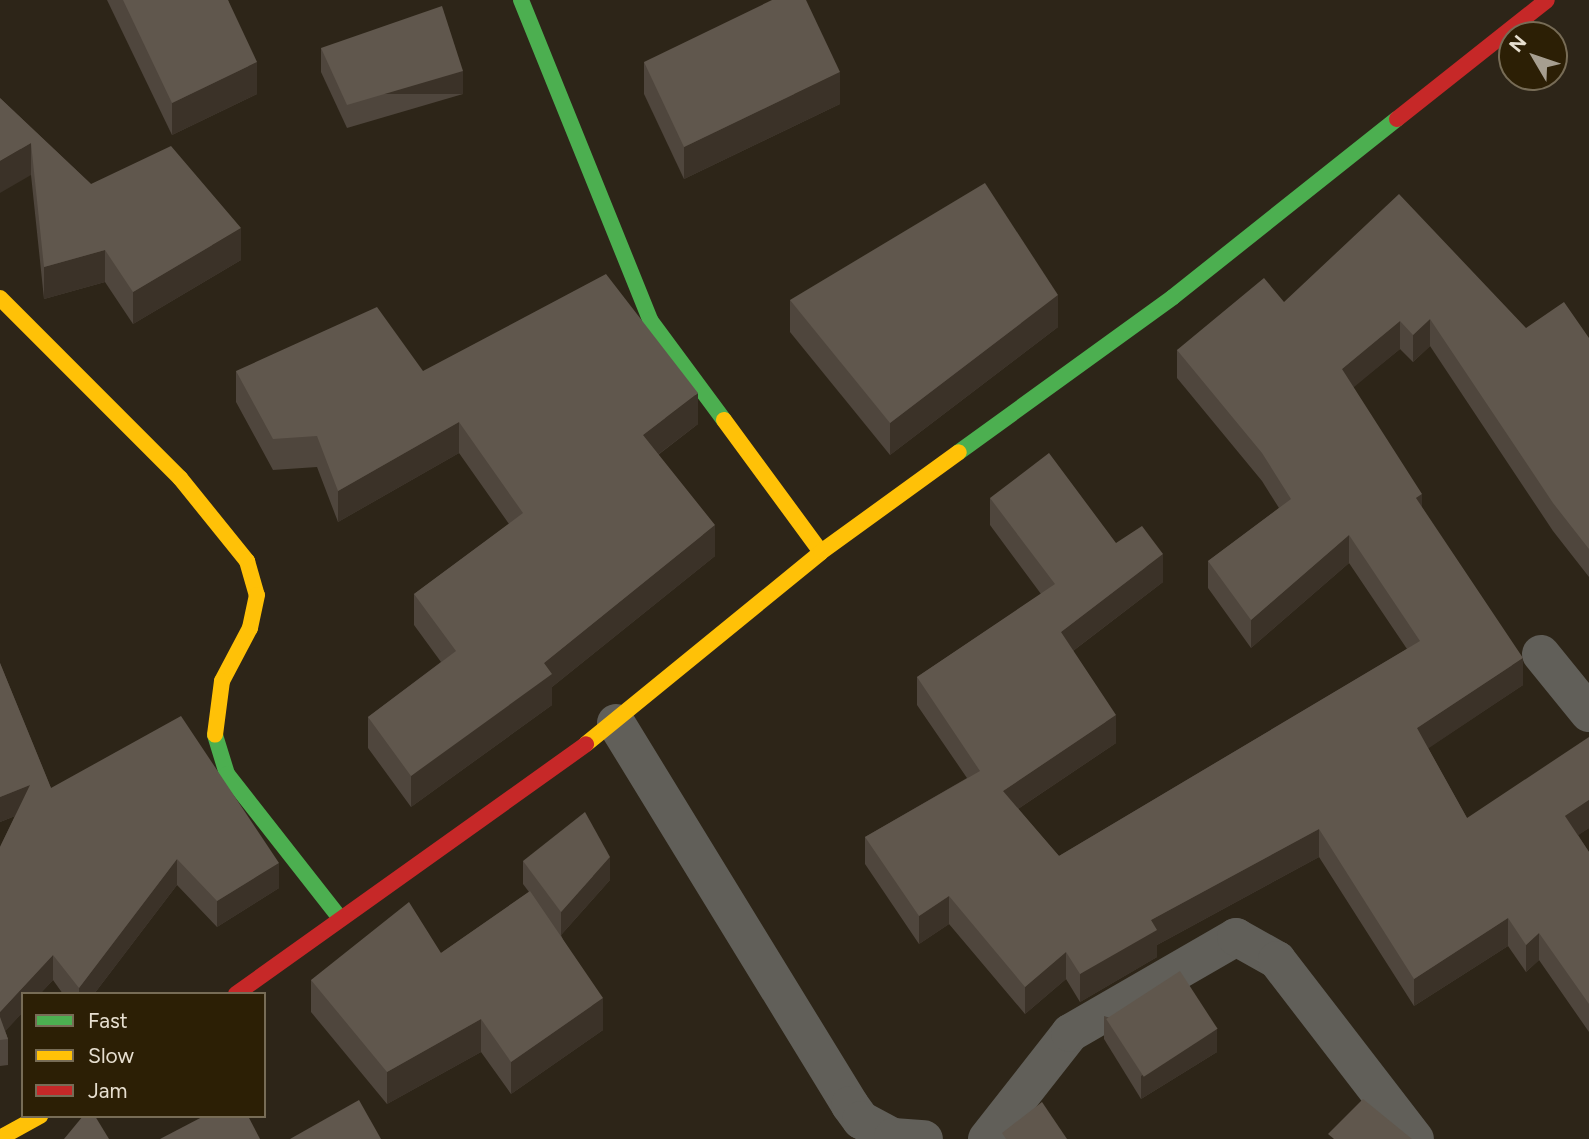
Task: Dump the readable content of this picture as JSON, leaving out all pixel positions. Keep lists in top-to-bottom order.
{
  "legend": ["Fast", "Slow", "Jam"],
  "north": "top left"
}
